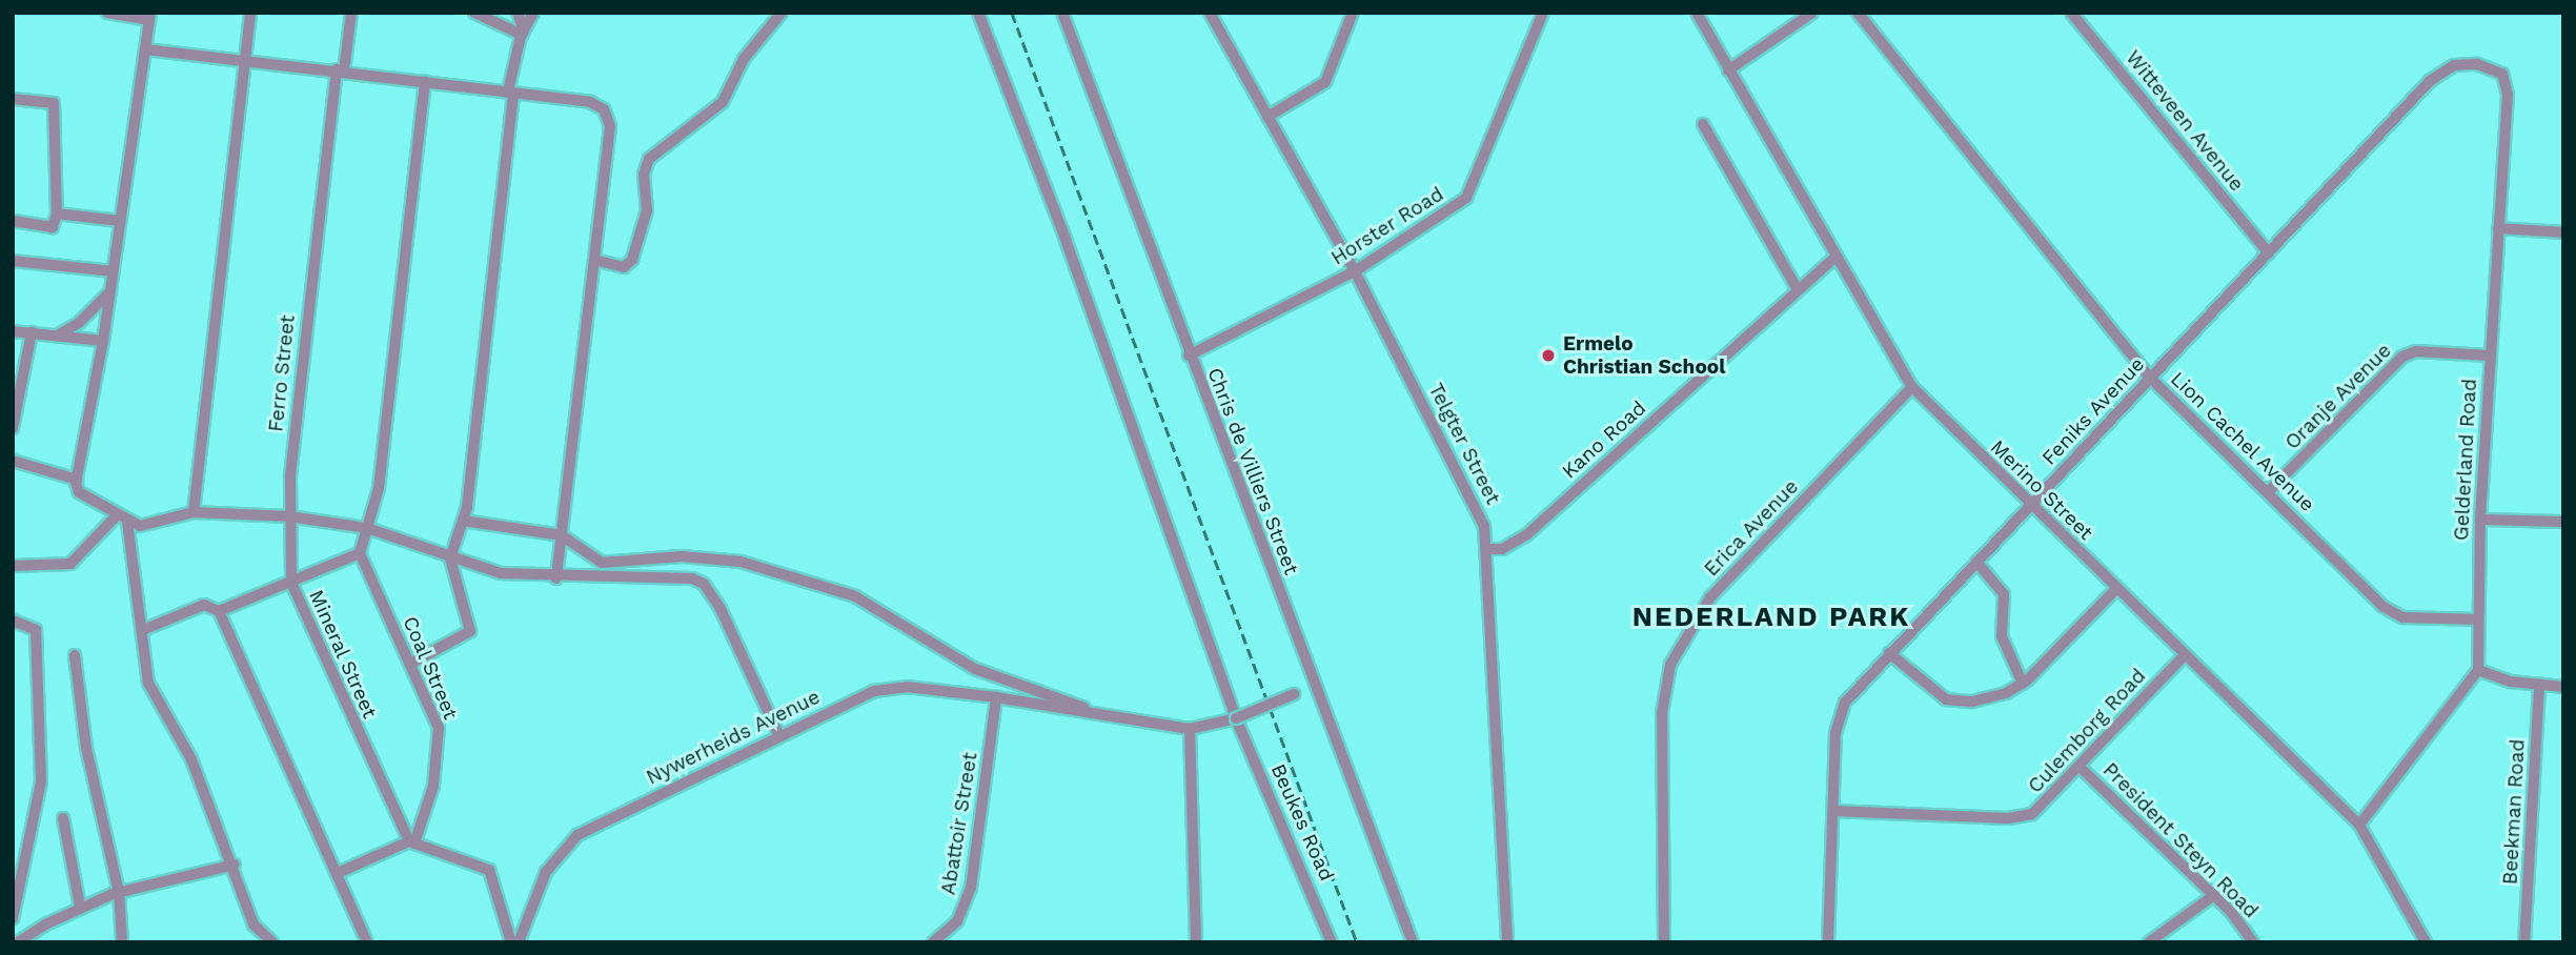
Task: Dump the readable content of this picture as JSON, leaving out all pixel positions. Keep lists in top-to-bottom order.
{
  "streets": {
    "street": [
      "Witteveen Avenue",
      "Horster Road",
      "Ferro Street",
      "Oranje Avenue",
      "Feniks Avenue",
      "Kano Road",
      "Lion Cachel Avenue",
      "Telgter Street",
      "Gelderland Road",
      "Chris de Villiers Street",
      "Merino Street",
      "Erica Avenue",
      "Mineral Street",
      "Coal Street",
      "Culemborg Road",
      "Nywerheids Avenue",
      "Beekman Road",
      "Beukes Road",
      "Abattoir Street",
      "President Steyn Road"
    ]
  },
  "crossings": [
    ["Witteveen Avenue", "Feniks Avenue"],
    ["Horster Road", "Telgter Street"],
    ["Horster Road", "Chris de Villiers Street"],
    ["Ferro Street", "Mineral Street"],
    ["Oranje Avenue", "Lion Cachel Avenue"],
    ["Oranje Avenue", "Gelderland Road"],
    ["Feniks Avenue", "Lion Cachel Avenue"],
    ["Feniks Avenue", "Gelderland Road"],
    ["Feniks Avenue", "Merino Street"],
    ["Feniks Avenue", "Culemborg Road"],
    ["Kano Road", "Telgter Street"],
    ["Kano Road", "Merino Street"],
    ["Lion Cachel Avenue", "Gelderland Road"],
    ["Merino Street", "Erica Avenue"],
    ["Merino Street", "Culemborg Road"],
    ["Mineral Street", "Coal Street"],
    ["Culemborg Road", "President Steyn Road"],
    ["Nywerheids Avenue", "Abattoir Street"]
  ],
  "districts": ["NEDERLAND PARK"],
  "places": ["Ermelo Christian School"]
}
